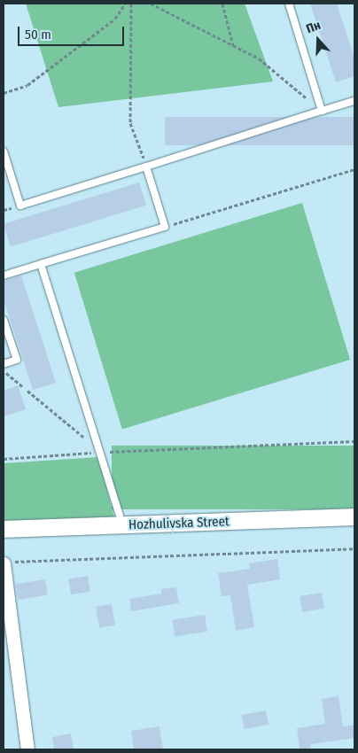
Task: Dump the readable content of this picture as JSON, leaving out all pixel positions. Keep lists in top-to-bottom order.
{
  "streets": {
    "street": ["Hozhulivska Street"]
  },
  "scale_bar": "50 m",
  "north": "top"
}
